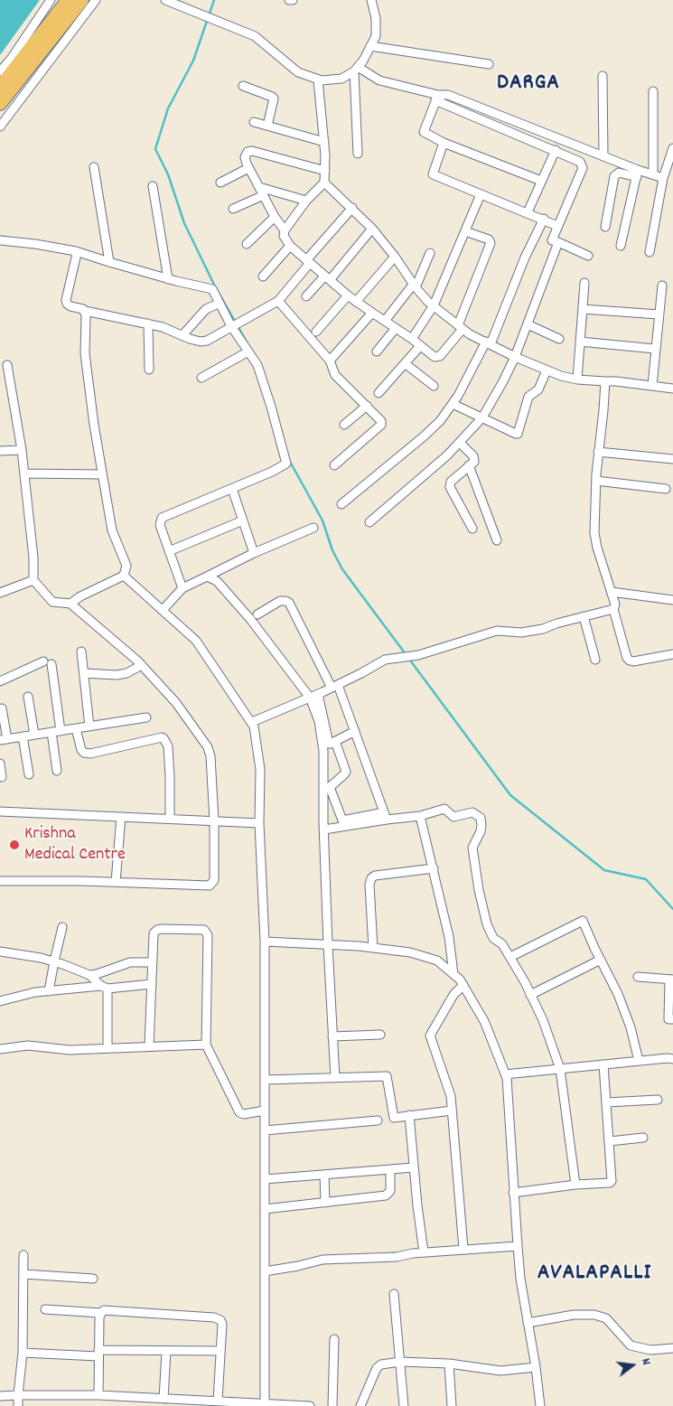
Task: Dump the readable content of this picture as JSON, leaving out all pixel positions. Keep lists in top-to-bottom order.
{
  "districts": ["DARGA", "AVALAPALLI"],
  "places": ["Krishna Medical Centre"],
  "north": "right"
}
